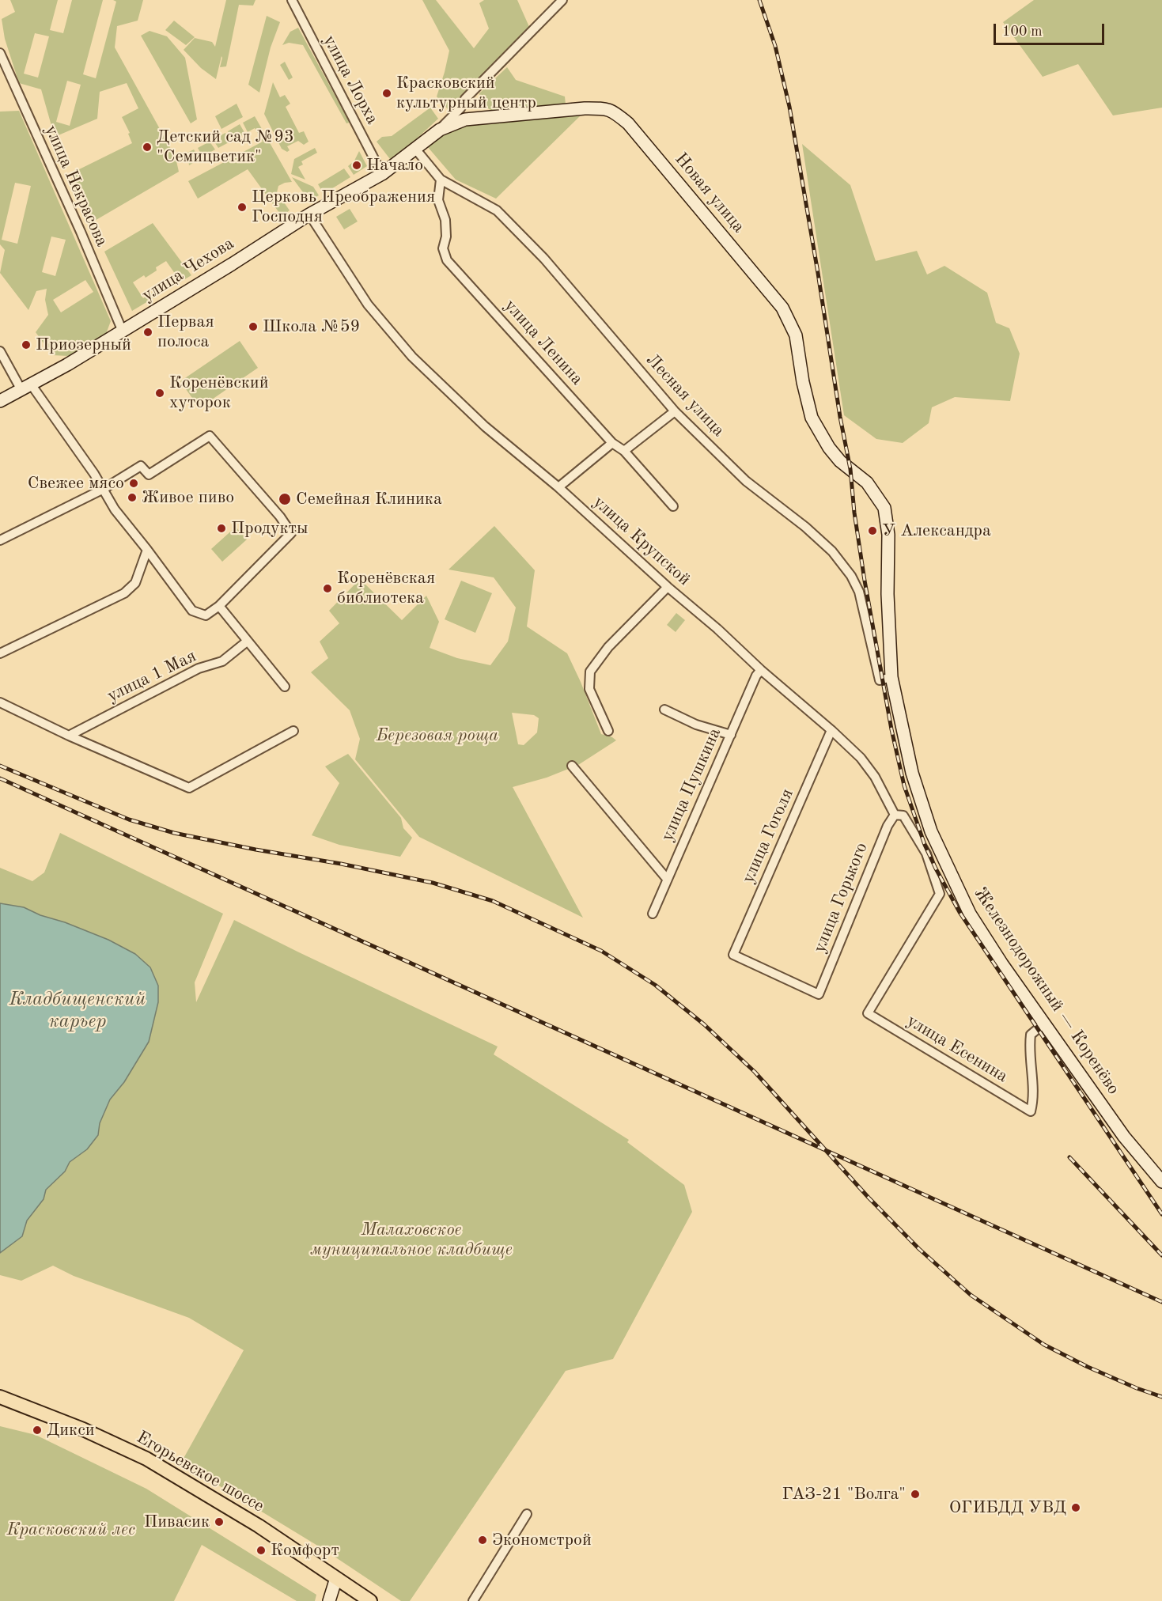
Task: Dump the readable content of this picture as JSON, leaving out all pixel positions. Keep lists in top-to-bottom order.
{
  "streets": {
    "main road": [
      "Новая улица",
      "улица Чехова",
      "Железнодорожный — Коренёво",
      "Егорьевское шоссе"
    ],
    "street": [
      "улица Лорха",
      "улица Некрасова",
      "улица Ленина",
      "Лесная улица",
      "улица Крупской",
      "улица 1 Мая",
      "улица Пушкина",
      "улица Гоголя",
      "улица Горького",
      "улица Есенина"
    ]
  },
  "crossings": [
    ["улица Лорха", "улица Чехова"],
    ["улица Некрасова", "улица Чехова"],
    ["Новая улица", "улица Чехова"],
    ["Новая улица", "Лесная улица"],
    ["Новая улица", "Железнодорожный — Коренёво"],
    ["улица Чехова", "Лесная улица"],
    ["улица Чехова", "улица Крупской"],
    ["улица Ленина", "Лесная улица"],
    ["Лесная улица", "Железнодорожный — Коренёво"],
    ["улица Крупской", "улица Пушкина"],
    ["улица Крупской", "улица Гоголя"],
    ["улица Крупской", "улица Горького"],
    ["улица Крупской", "улица Есенина"],
    ["улица Гоголя", "улица Горького"],
    ["Железнодорожный — Коренёво", "улица Есенина"]
  ],
  "water": ["Кладбищенский карьер"],
  "parks": ["Березовая роща", "Малаховское муниципальное кладбище", "Красковский лес"],
  "places": [
    "Красковский культурный центр",
    "Детский сад №93 \"Семицветик\"",
    "Начало",
    "Церковь Преображения Господня",
    "Школа №59",
    "Первая полоса",
    "Приозерный",
    "Коренёвский хуторок",
    "Свежее мясо",
    "Живое пиво",
    "Семейная Клиника",
    "Продукты",
    "У Александра",
    "Коренёвская библиотека",
    "Дикси",
    "ГАЗ-21 \"Волга\"",
    "ОГИБДД УВД",
    "Пивасик",
    "Экономстрой",
    "Комфорт"
  ],
  "scale_bar": "100 m"
}
